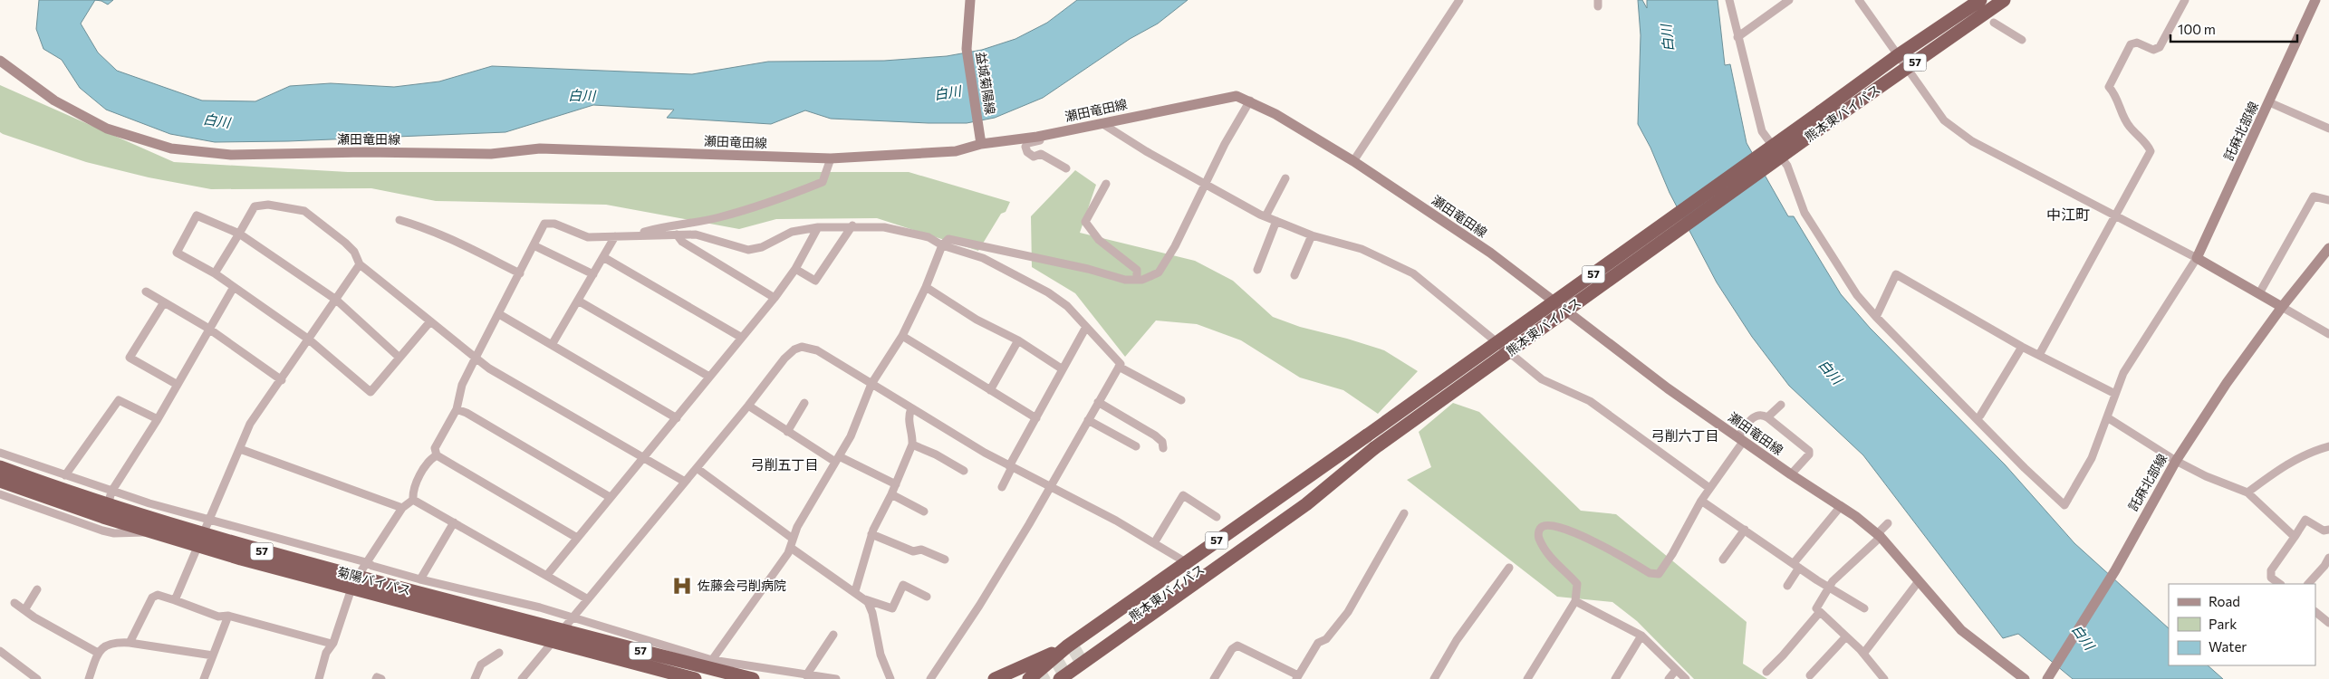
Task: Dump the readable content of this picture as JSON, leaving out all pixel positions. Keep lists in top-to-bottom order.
{
  "streets": {
    "highway": ["57", "熊本東バイパス", "菊陽バイパス"],
    "main road": ["益城菊陽線", "瀬田竜田線", "託麻北部線"]
  },
  "crossings": [
    ["57", "熊本東バイパス"],
    ["益城菊陽線", "瀬田竜田線"]
  ],
  "districts": ["中江町", "弓削六丁目", "弓削五丁目"],
  "water": ["白川"],
  "places": {
    "hospital": ["佐藤会弓削病院"]
  },
  "legend": ["Road", "Park", "Water"],
  "scale_bar": "100 m"
}
